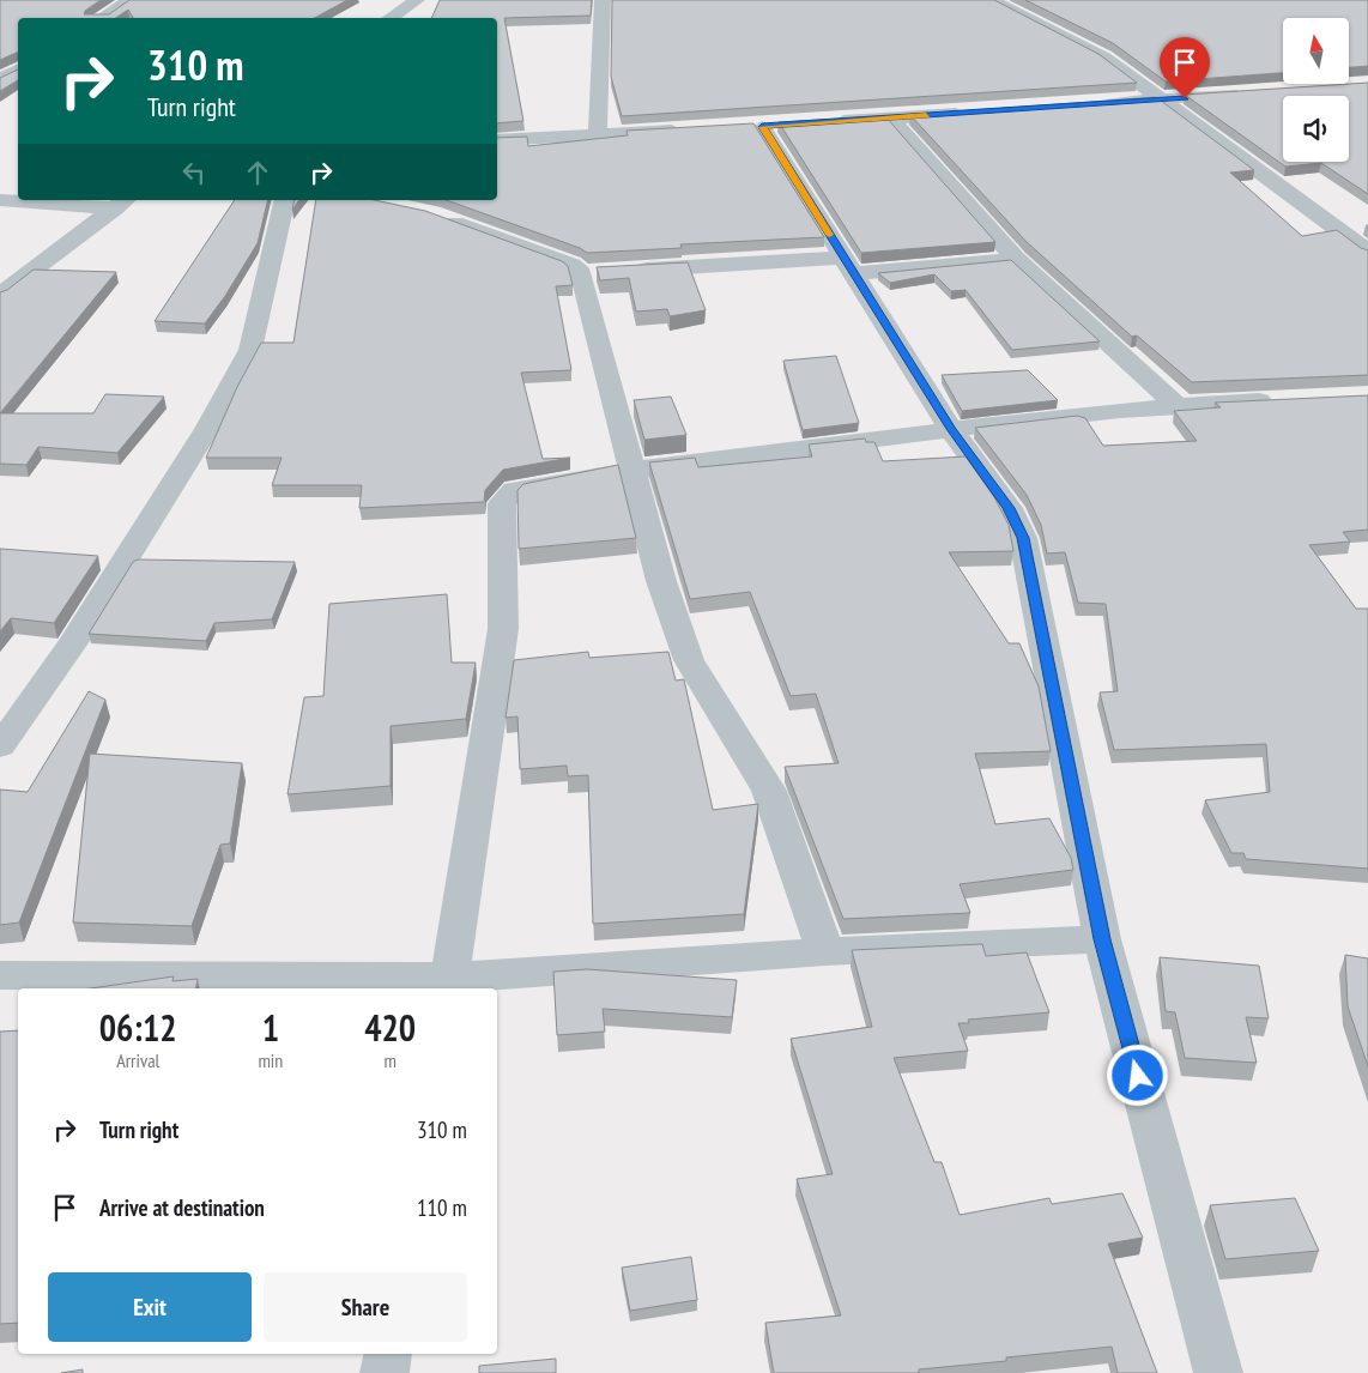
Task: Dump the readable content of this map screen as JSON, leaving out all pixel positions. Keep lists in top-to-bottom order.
{
  "north": "top",
  "page": {
    "turn": ["310 m", "Turn right"],
    "eta": [
      "06:12",
      "Arrival",
      "1",
      "min",
      "420",
      "m"
    ],
    "list": [
      {
        "name": "Turn right",
        "value": "310 m"
      },
      {
        "name": "Arrive at destination",
        "value": "110 m"
      }
    ],
    "buttons": ["Exit", "Share"]
  }
}
